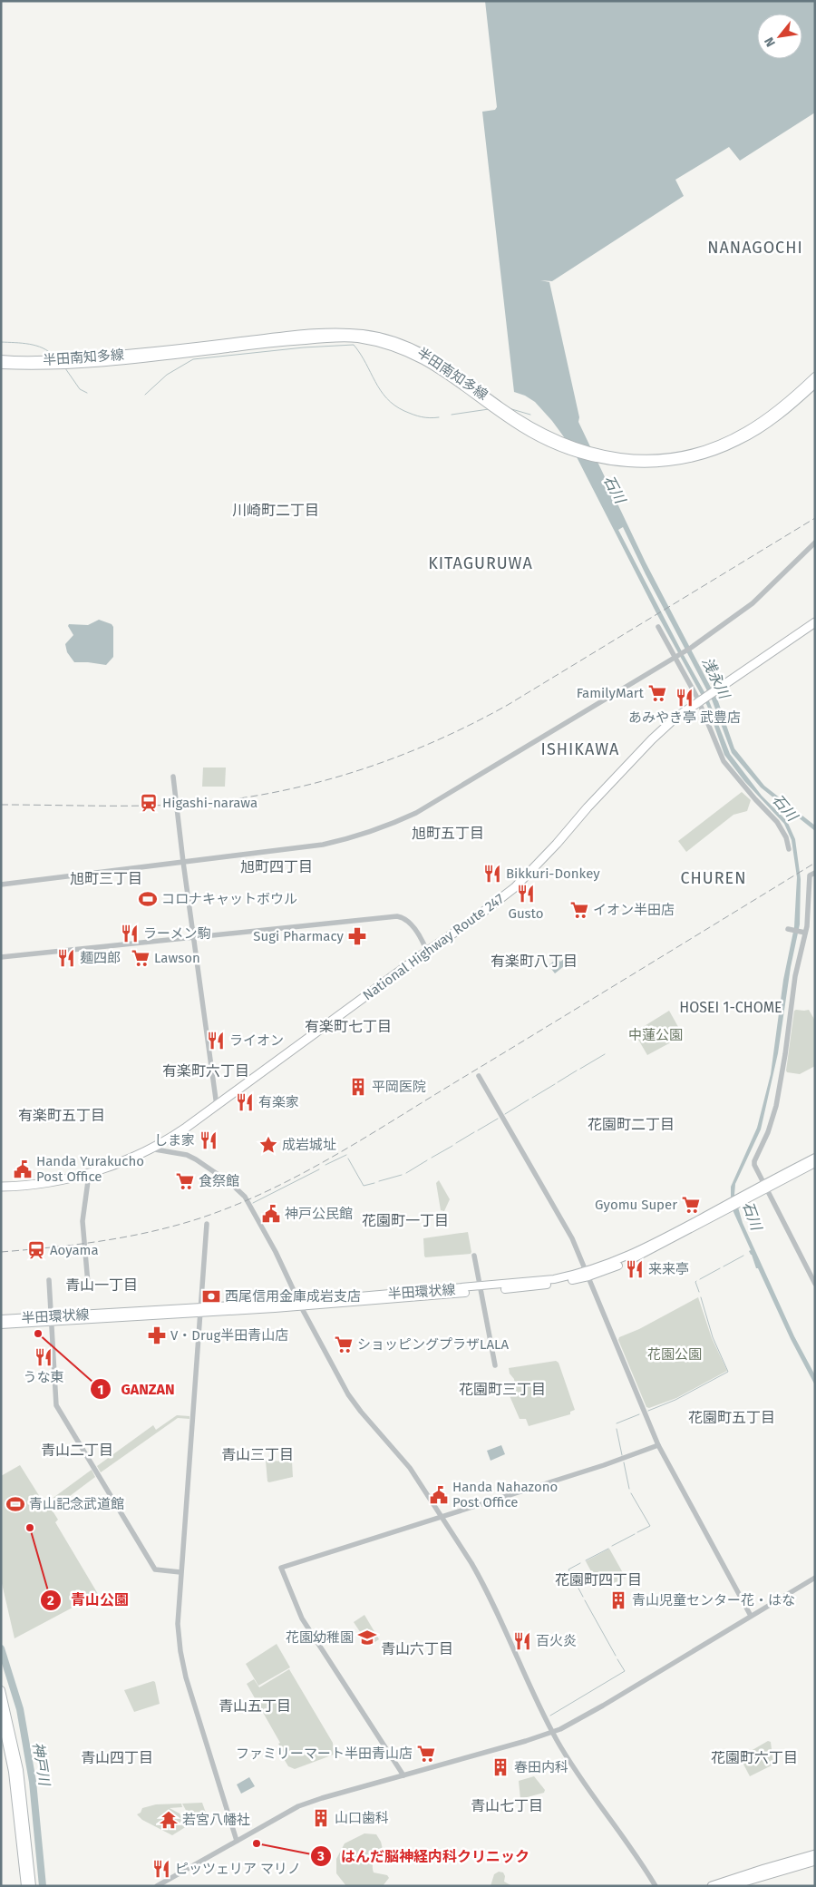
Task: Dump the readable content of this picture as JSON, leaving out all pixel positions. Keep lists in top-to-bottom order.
{
  "streets": {
    "highway": ["National Highway Route 247"],
    "main road": ["半田南知多線", "半田環状線"]
  },
  "districts": [
    "NANAGOCHI",
    "川崎町二丁目",
    "KITAGURUWA",
    "ISHIKAWA",
    "旭町五丁目",
    "旭町四丁目",
    "旭町三丁目",
    "CHUREN",
    "有楽町八丁目",
    "HOSEI 1-CHOME",
    "有楽町七丁目",
    "有楽町六丁目",
    "有楽町五丁目",
    "花園町二丁目",
    "花園町一丁目",
    "青山一丁目",
    "花園町三丁目",
    "花園町五丁目",
    "青山二丁目",
    "青山三丁目",
    "花園町四丁目",
    "青山六丁目",
    "青山五丁目",
    "青山四丁目",
    "花園町六丁目",
    "青山七丁目"
  ],
  "water": ["石川", "浅永川", "神戸川"],
  "parks": ["中蓮公園", "花園公園"],
  "places": {
    "supermarket": [
      "FamilyMart",
      "イオン半田店",
      "Lawson",
      "食祭館",
      "Gyomu Super",
      "ショッピングプラザLALA",
      "ファミリーマート半田青山店"
    ],
    "restaurant": [
      "あみやき亭 武豊店",
      "Bikkuri-Donkey",
      "Gusto",
      "ラーメン駒",
      "麺四郎",
      "ライオン",
      "有楽家",
      "しま家",
      "来来亭",
      "うな東",
      "百火炎",
      "ピッツェリア マリノ"
    ],
    "station": ["Higashi-narawa", "Aoyama"],
    "sports": ["コロナキャットボウル", "青山記念武道館"],
    "pharmacy": ["Sugi Pharmacy", "V・Drug半田青山店"],
    "building": [
      "平岡医院",
      "青山児童センター花・はな",
      "春田内科",
      "山口歯科"
    ],
    "place": ["成岩城址"],
    "public building": ["Handa Yurakucho Post Office", "神戸公民館", "Handa Nahazono Post Office"],
    "bank": ["西尾信用金庫成岩支店"],
    "other": ["GANZAN", "青山公園", "はんだ脳神経内科クリニック"],
    "school or university": ["花園幼稚園"],
    "temple": ["若宮八幡社"]
  },
  "north": "bottom left"
}
